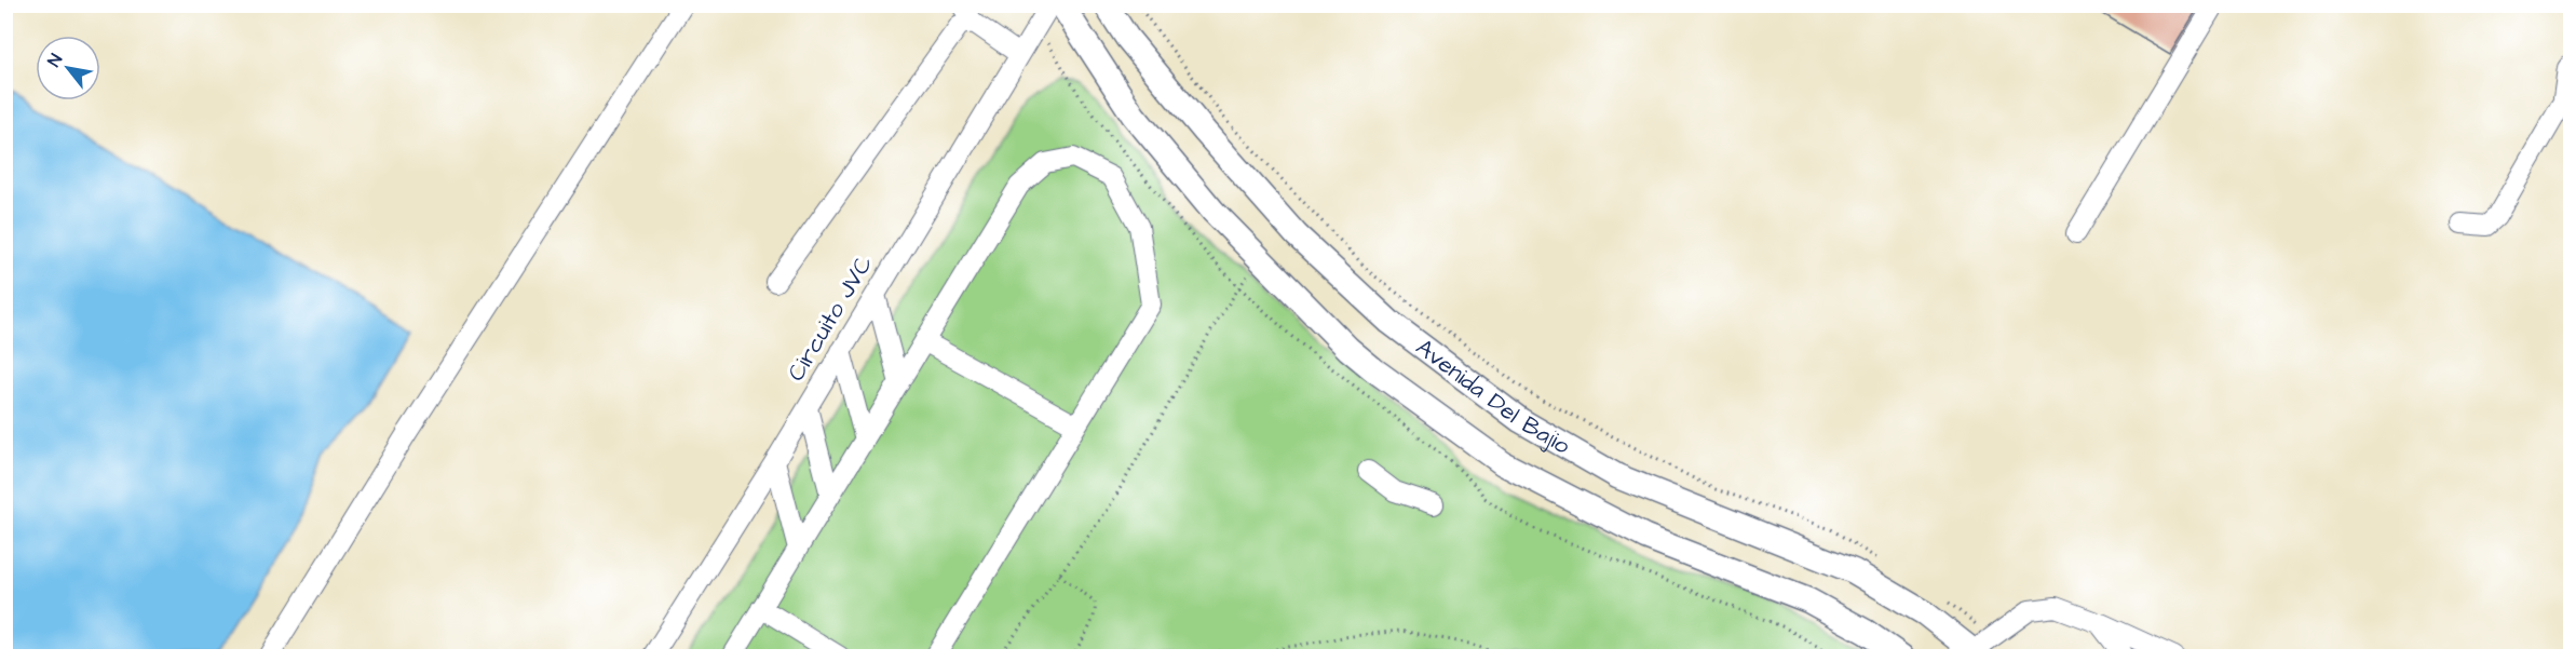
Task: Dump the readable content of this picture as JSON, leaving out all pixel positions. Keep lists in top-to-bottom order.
{
  "streets": {
    "main road": ["Avenida Del Bajio"],
    "lane": ["Circuito JVC"]
  },
  "north": "top left"
}
